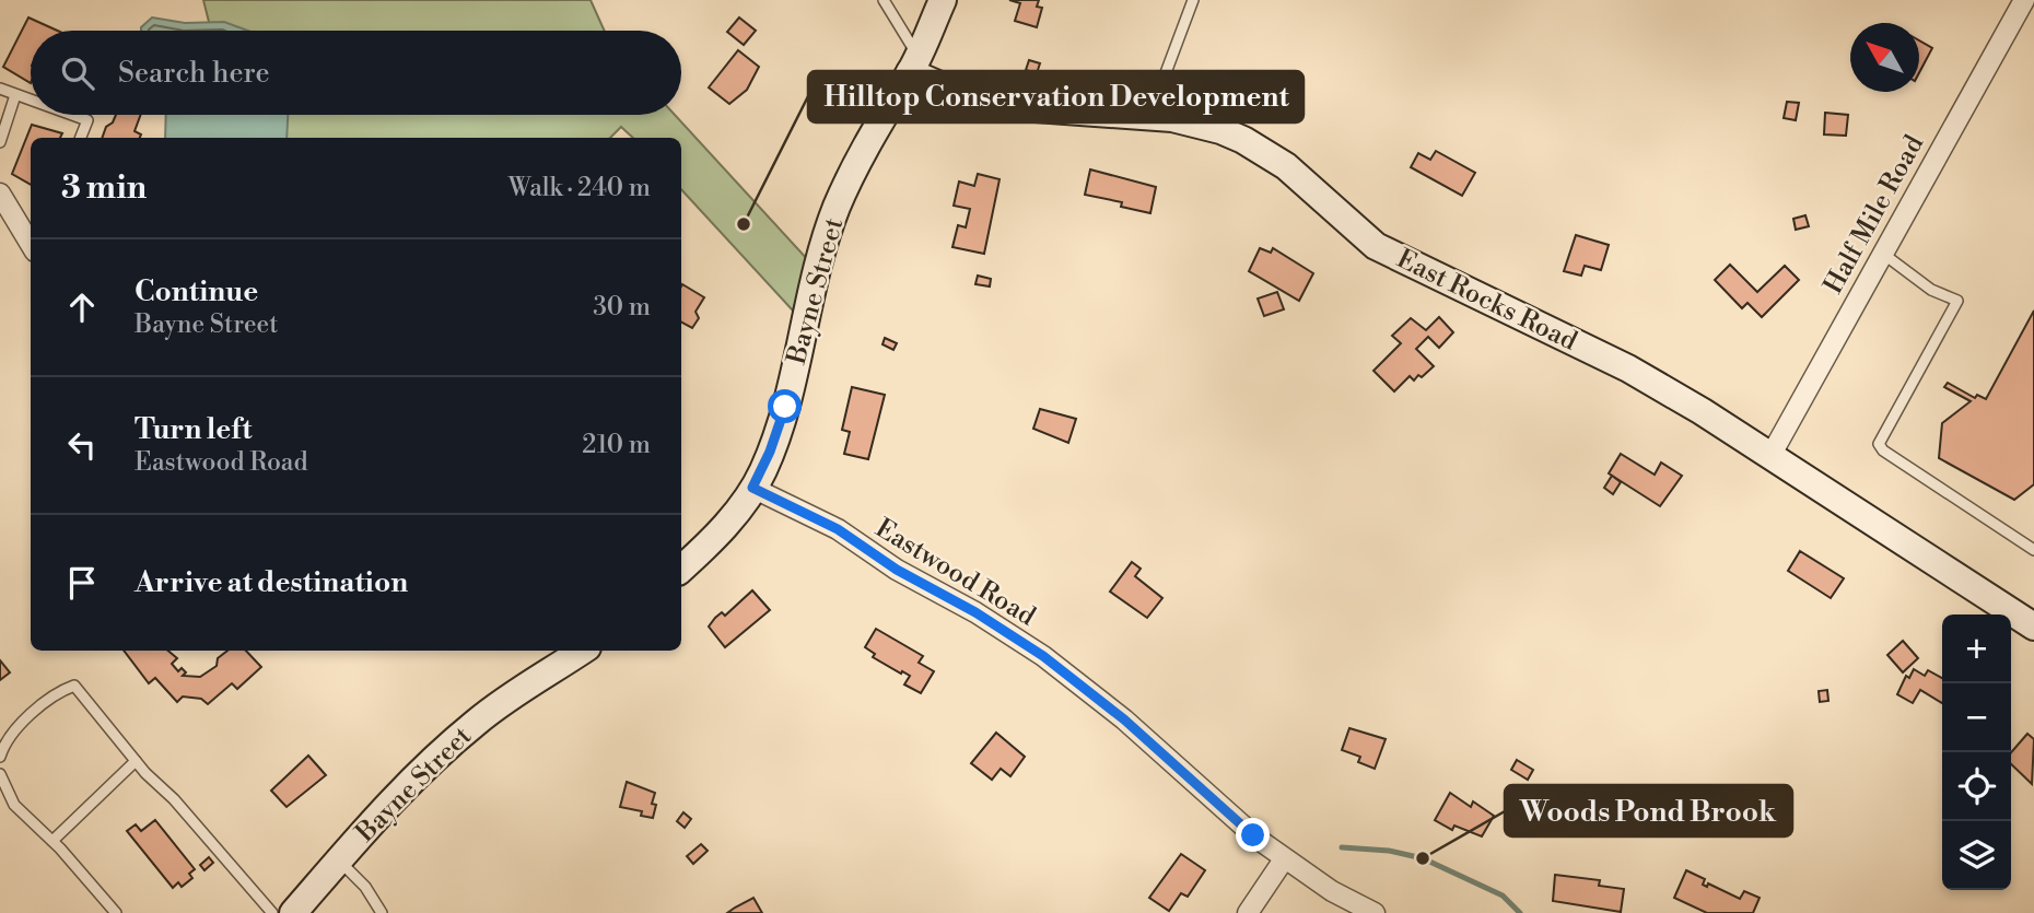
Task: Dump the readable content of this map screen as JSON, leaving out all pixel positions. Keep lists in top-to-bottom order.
{
  "streets": {
    "street": [
      "Half Mile Road",
      "Bayne Street",
      "East Rocks Road",
      "Eastwood Road"
    ]
  },
  "crossings": [
    ["Half Mile Road", "East Rocks Road"],
    ["Bayne Street", "East Rocks Road"],
    ["Bayne Street", "Eastwood Road"]
  ],
  "places": ["Hilltop Conservation Development", "Woods Pond Brook"],
  "north": "top left",
  "page": {
    "search": "Search here",
    "heading": ["3 min", "Walk · 240 m"],
    "list": [
      ["Continue", "Bayne Street", "30 m"],
      ["Turn left", "Eastwood Road", "210 m"],
      "Arrive at destination"
    ],
    "map_buttons": ["+", "−"]
  }
}
